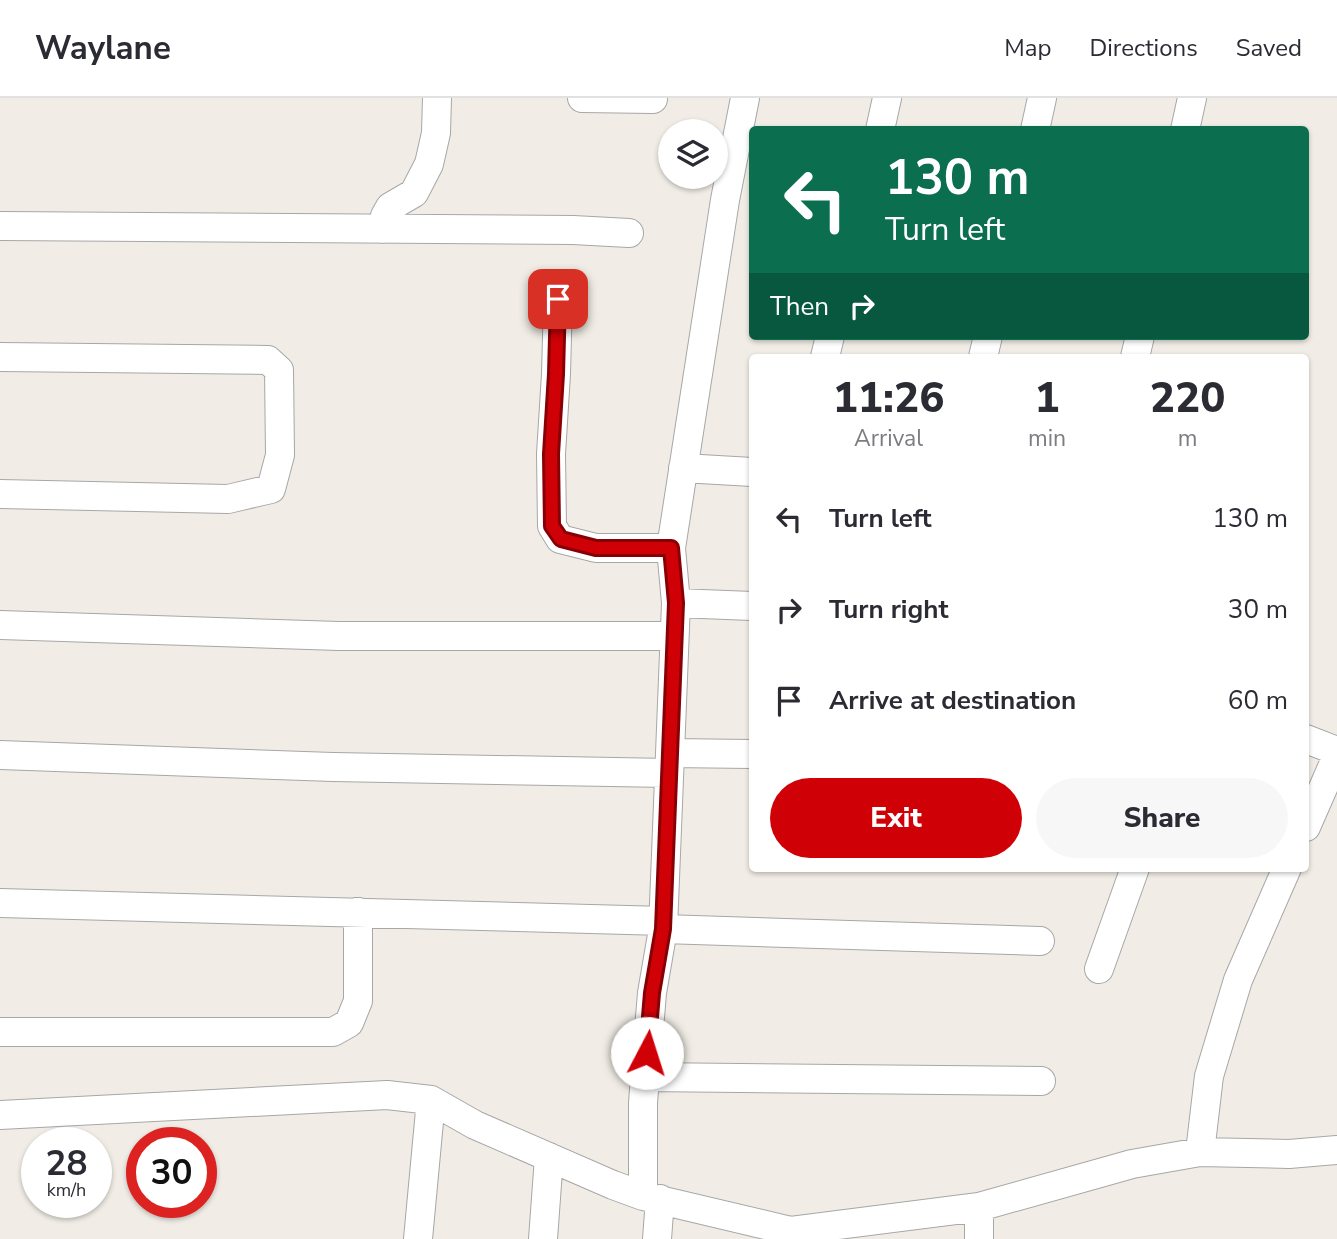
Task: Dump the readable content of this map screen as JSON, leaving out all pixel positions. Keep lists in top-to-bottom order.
{
  "page": {
    "header": "Waylane",
    "nav": ["Map", "Directions", "Saved"],
    "turn": ["130 m", "Turn left"],
    "then": "Then",
    "eta": [
      "11:26",
      "Arrival",
      "1",
      "min",
      "220",
      "m"
    ],
    "list": [
      {
        "name": "Turn left",
        "value": "130 m"
      },
      {
        "name": "Turn right",
        "value": "30 m"
      },
      {
        "name": "Arrive at destination",
        "value": "60 m"
      }
    ],
    "buttons": ["Exit", "Share"],
    "speed": "28 km/h",
    "limit": "30"
  }
}
